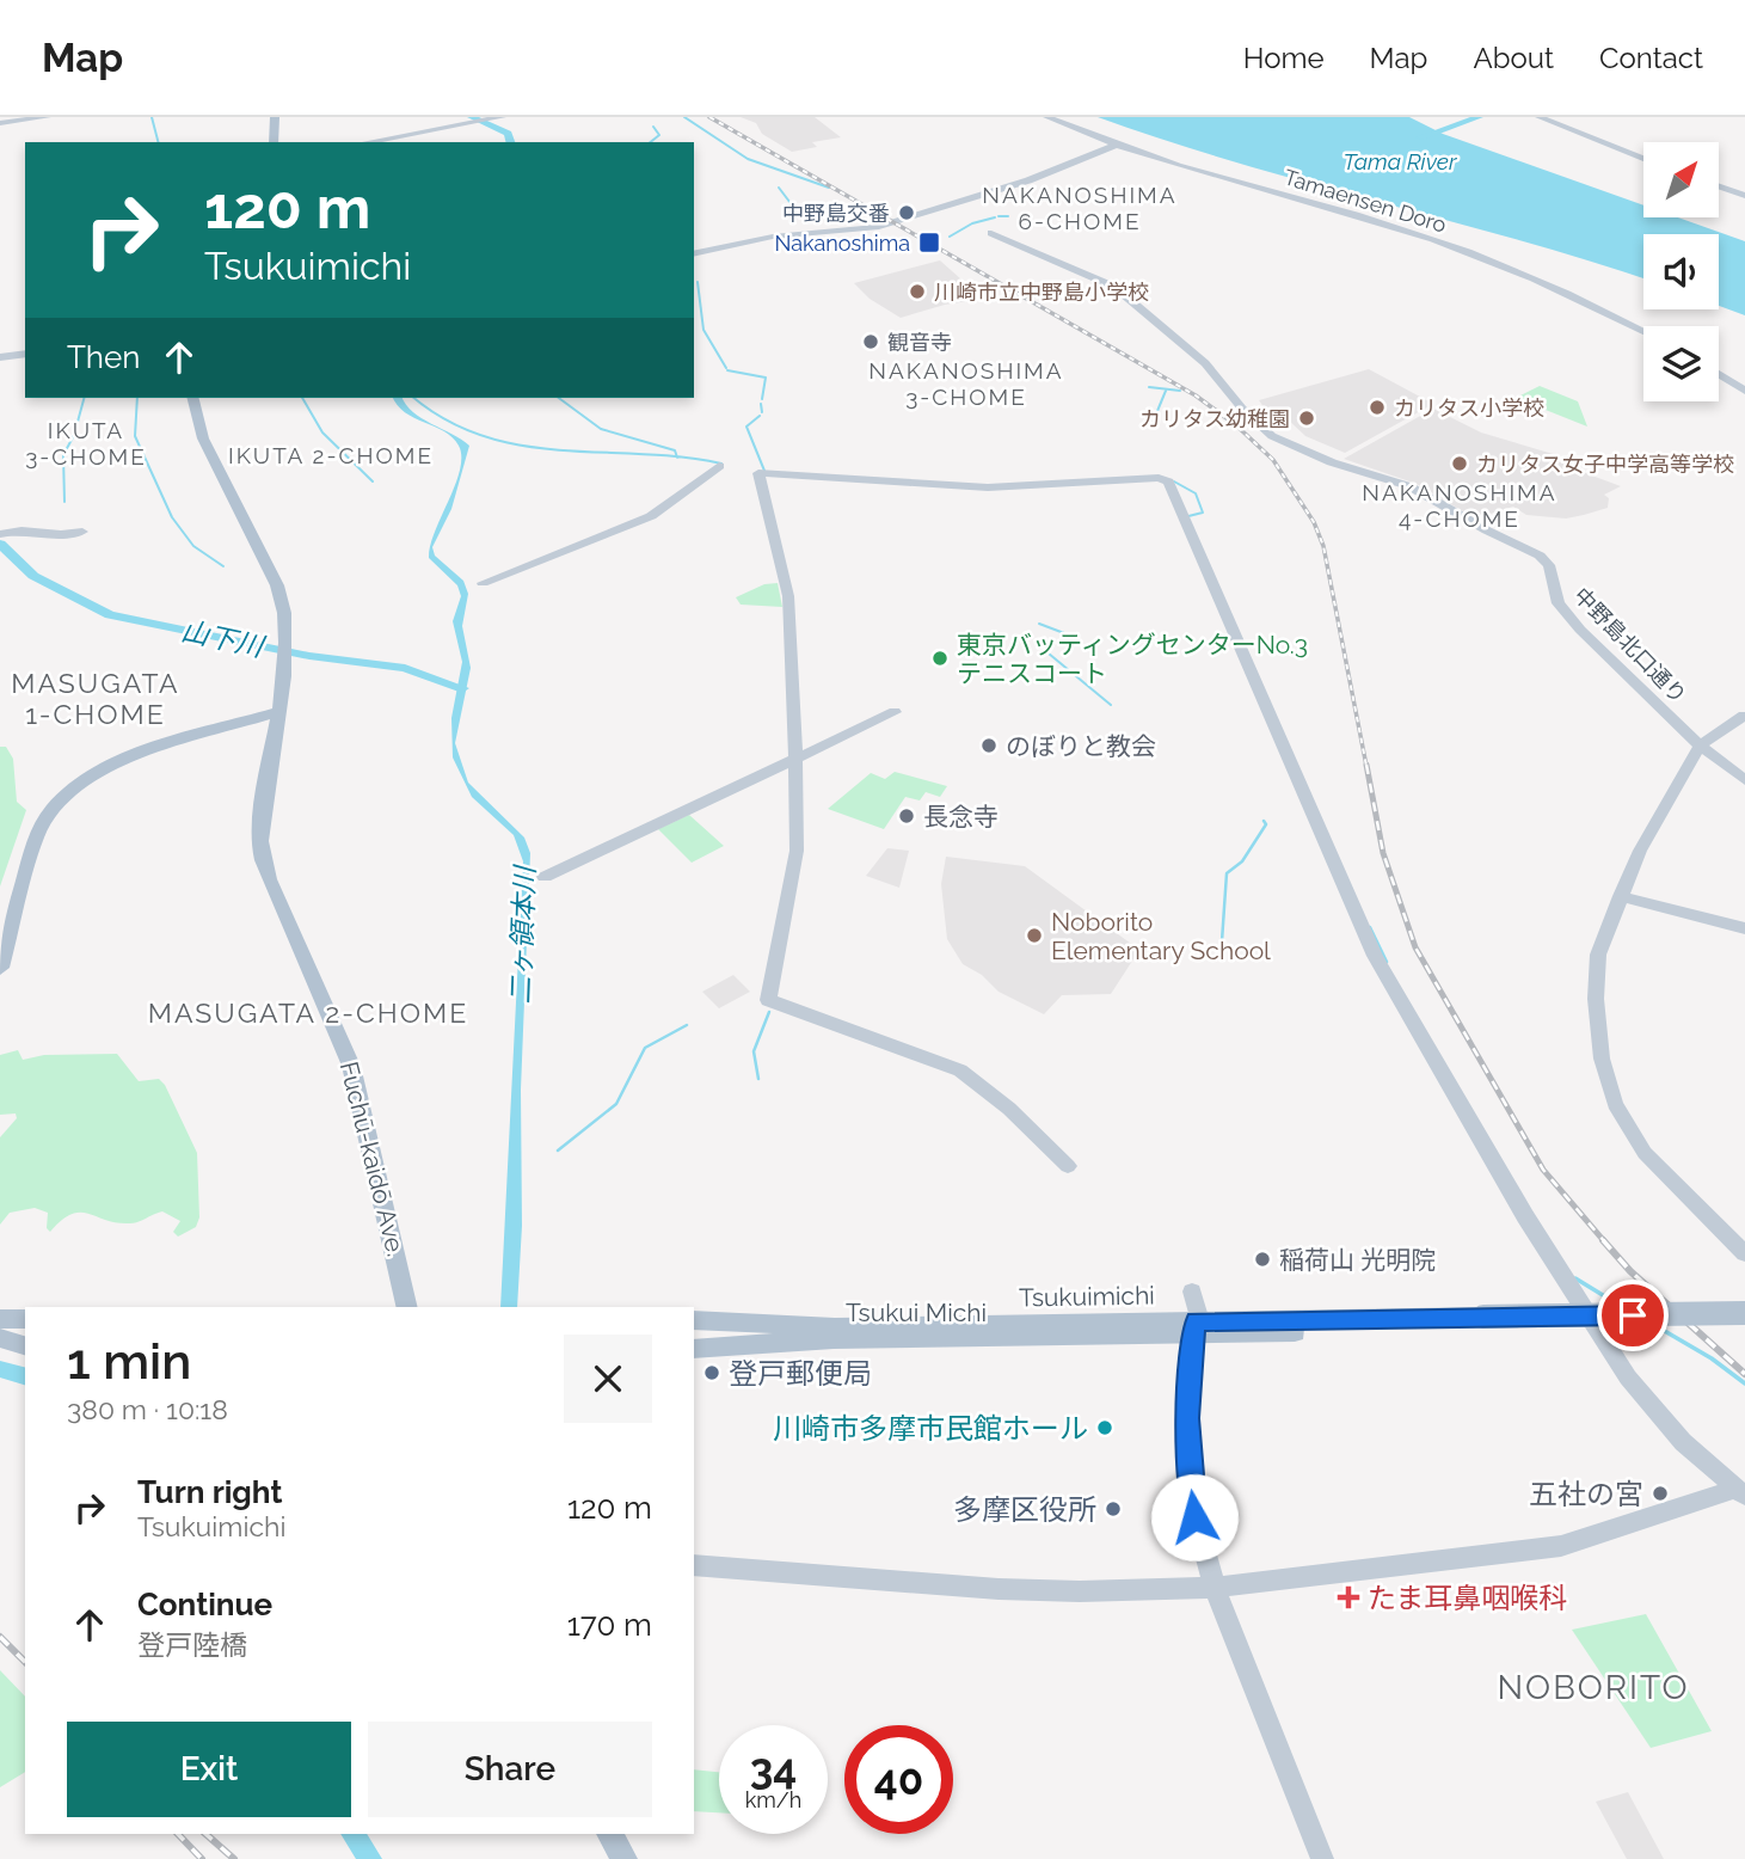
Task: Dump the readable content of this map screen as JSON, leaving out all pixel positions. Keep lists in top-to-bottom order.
{
  "streets": {
    "main road": ["Fuchū-kaidō Ave.", "Tsukuimichi", "Tsukui Michi"],
    "street": ["Tamaensen Doro", "中野島北口通り"]
  },
  "crossings": [
    ["Tsukuimichi", "Tsukui Michi"]
  ],
  "districts": [
    "NAKANOSHIMA 6-CHOME",
    "NAKANOSHIMA 3-CHOME",
    "IKUTA 3-CHOME",
    "IKUTA 2-CHOME",
    "NAKANOSHIMA 4-CHOME",
    "MASUGATA 1-CHOME",
    "MASUGATA 2-CHOME",
    "NOBORITO"
  ],
  "water": ["Tama River", "山下川", "二ヶ領本川"],
  "places": {
    "other": [
      "中野島交番",
      "川崎市立中野島小学校",
      "観音寺",
      "カリタス小学校",
      "カリタス幼稚園",
      "カリタス女子中学高等学校",
      "東京バッティングセンターNo.3 テニスコート",
      "のぼりと教会",
      "長念寺",
      "Noborito Elementary School",
      "稲荷山 光明院",
      "登戸郵便局",
      "川崎市多摩市民館ホール",
      "五社の宮",
      "多摩区役所"
    ],
    "transit": ["Nakanoshima"],
    "health": ["たま耳鼻咽喉科"]
  },
  "north": "top right",
  "page": {
    "header": "Map",
    "nav": [
      "Home",
      "Map",
      "About",
      "Contact"
    ],
    "turn": ["120 m", "Tsukuimichi"],
    "then": "Then",
    "heading": ["1 min", "380 m · 10:18"],
    "list": [
      {
        "name": "Turn right",
        "note": "Tsukuimichi",
        "value": "120 m"
      },
      {
        "name": "Continue",
        "note": "登戸陸橋",
        "value": "170 m"
      }
    ],
    "buttons": ["Exit", "Share"],
    "speed": "34 km/h",
    "limit": "40"
  }
}
